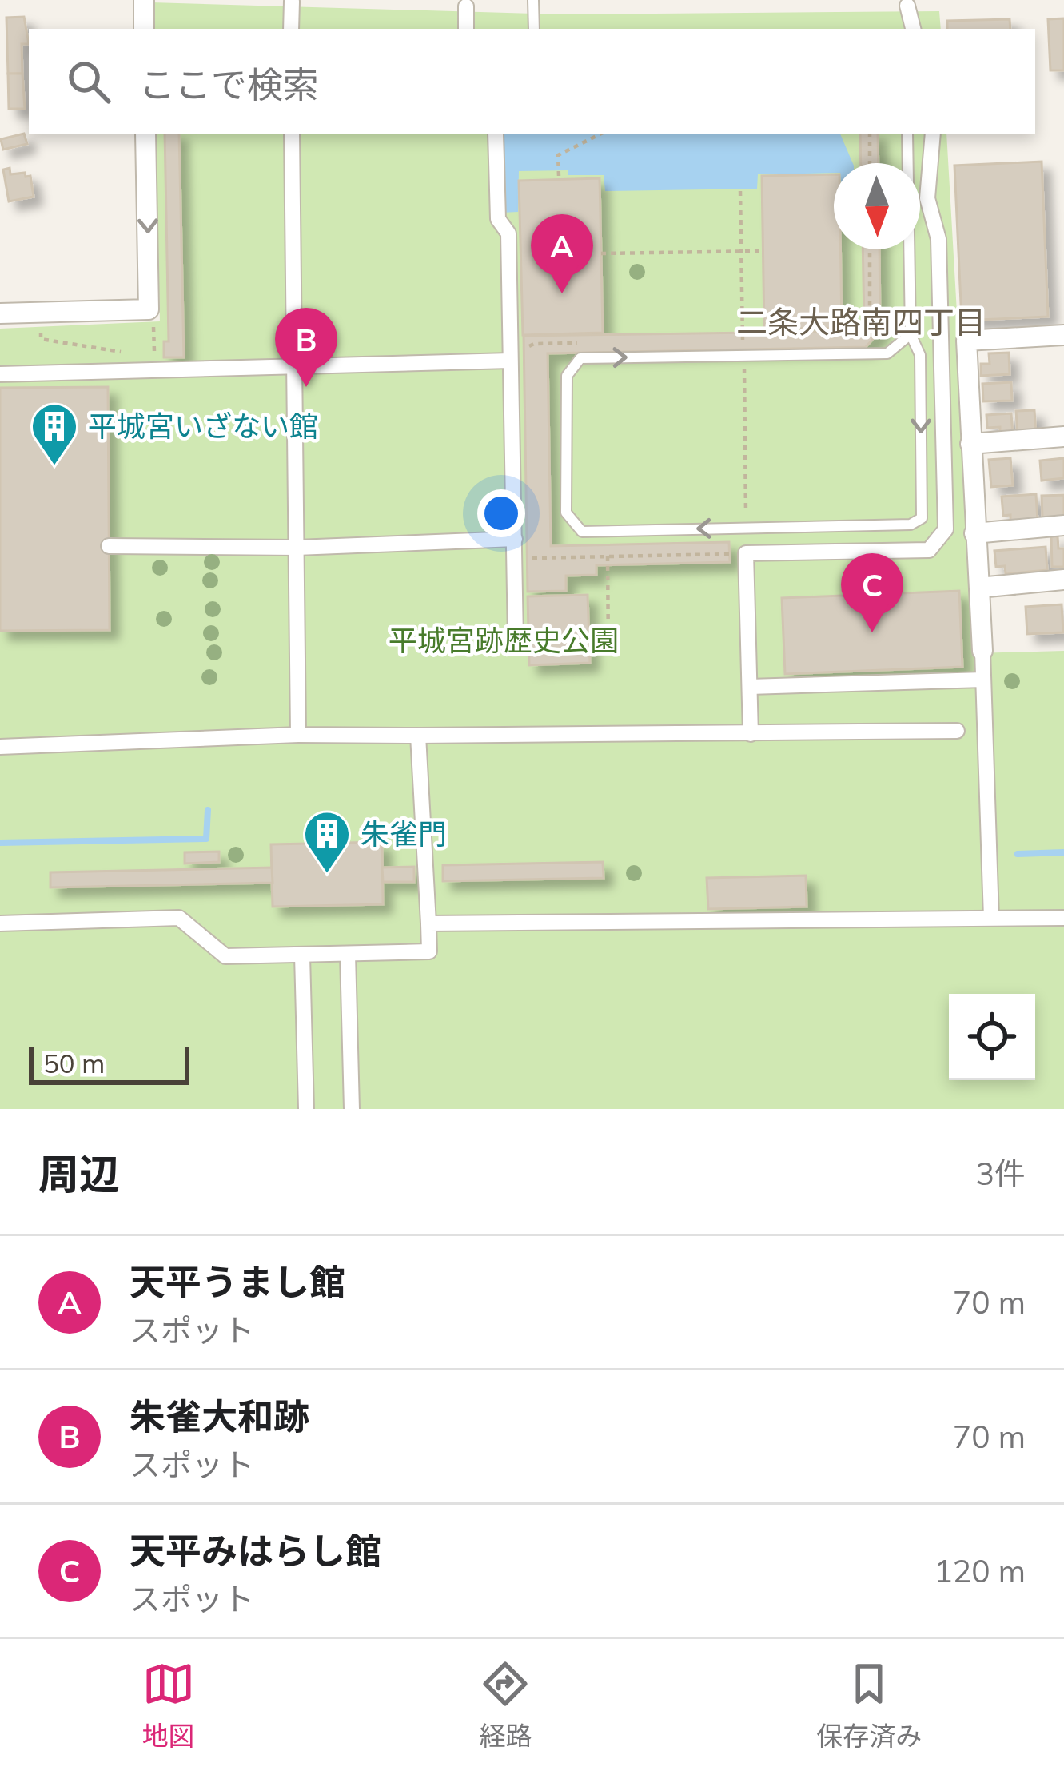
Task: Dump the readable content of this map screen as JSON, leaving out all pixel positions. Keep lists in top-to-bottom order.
{
  "districts": ["二条大路南四丁目"],
  "parks": ["平城宮跡歴史公園"],
  "places": {
    "building": ["平城宮いざない館", "朱雀門"]
  },
  "scale_bar": "50 m",
  "north": "bottom",
  "page": {
    "search": "ここで検索",
    "pins": ["A", "B", "C"],
    "scale": "50 m",
    "heading": ["周辺", "3件"],
    "list": [
      {
        "mark": "A",
        "name": "天平うまし館",
        "note": "スポット",
        "value": "70 m"
      },
      {
        "mark": "B",
        "name": "朱雀大和跡",
        "note": "スポット",
        "value": "70 m"
      },
      {
        "mark": "C",
        "name": "天平みはらし館",
        "note": "スポット",
        "value": "120 m"
      }
    ],
    "nav": ["地図", "経路", "保存済み"]
  }
}
